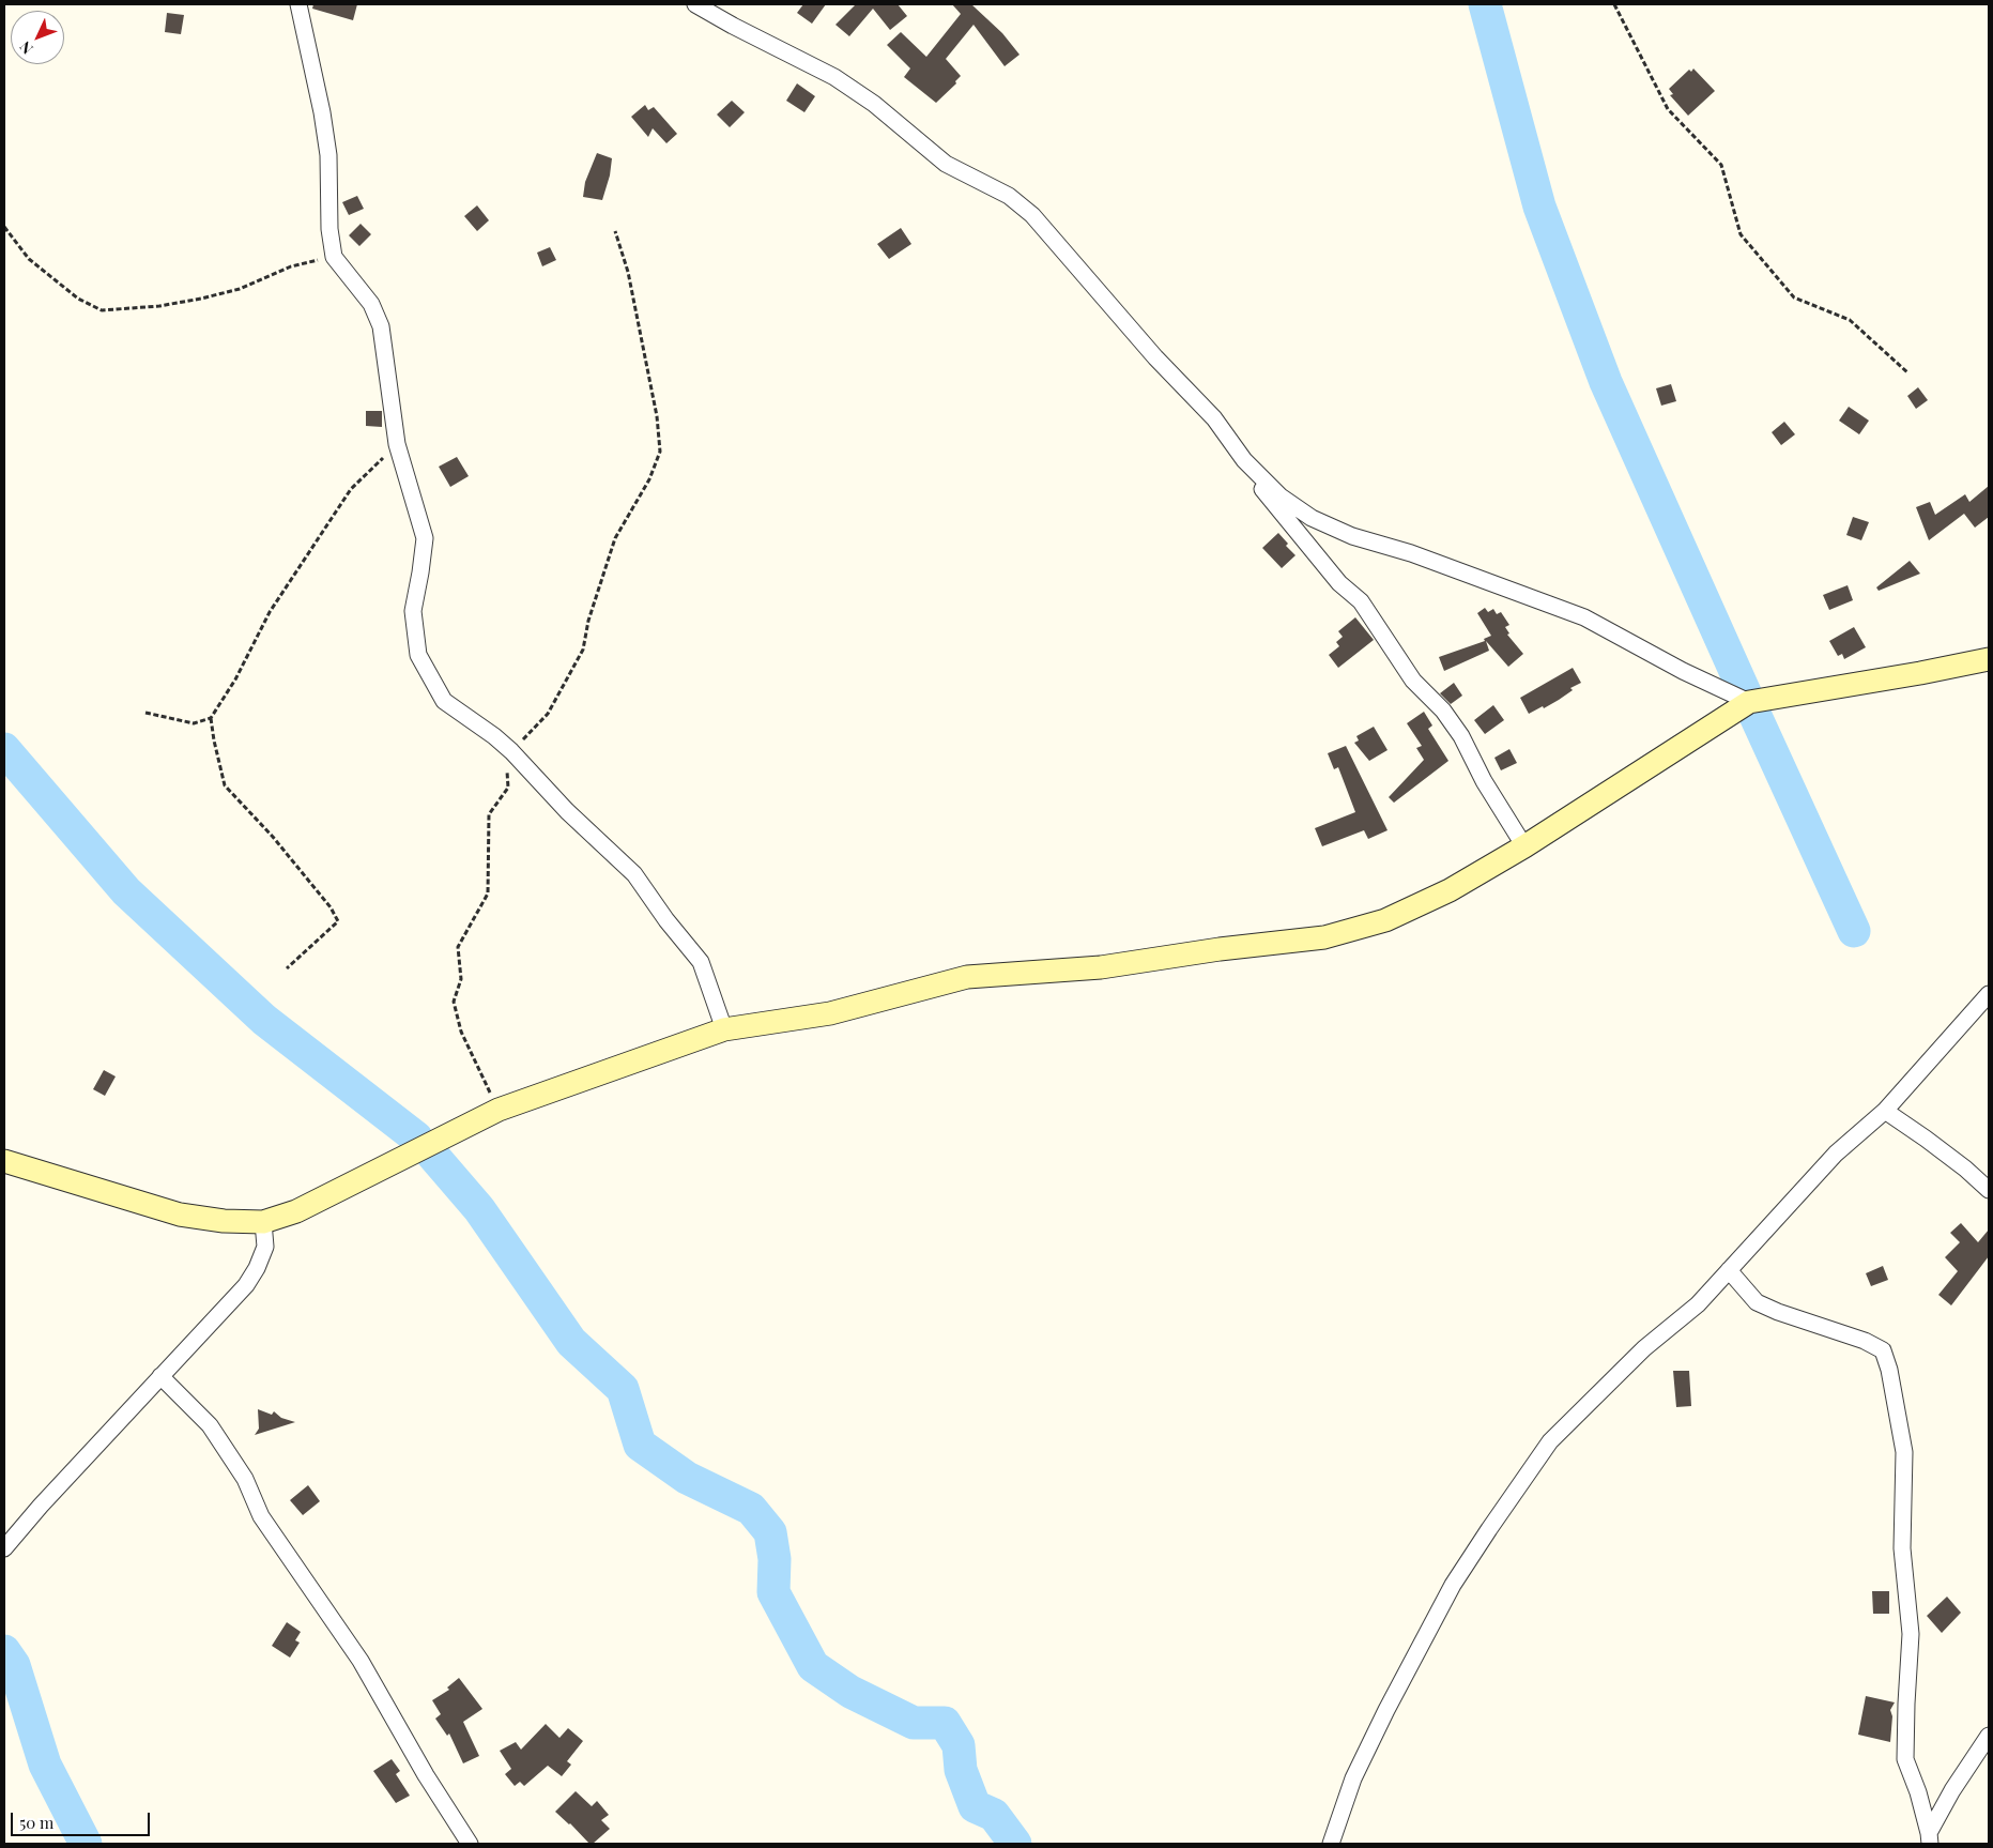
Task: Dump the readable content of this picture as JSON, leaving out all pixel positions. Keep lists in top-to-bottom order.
{
  "scale_bar": "50 m",
  "north": "bottom left"
}
